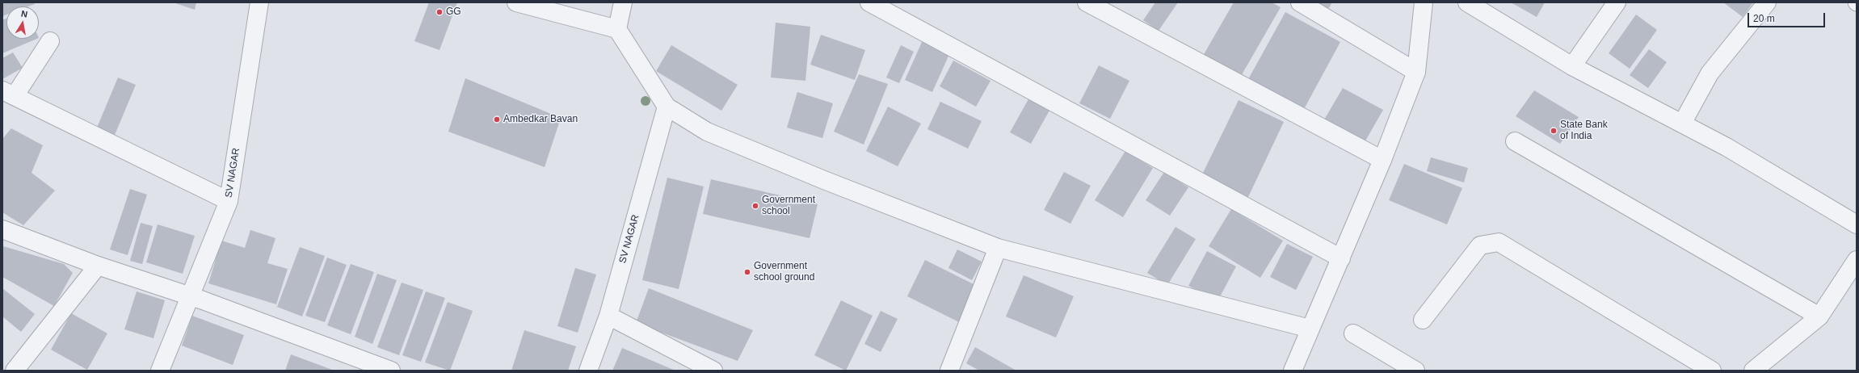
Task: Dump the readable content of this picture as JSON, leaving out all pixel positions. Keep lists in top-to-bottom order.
{
  "streets": {
    "street": ["SV NAGAR"]
  },
  "places": [
    "GG",
    "Ambedkar Bavan",
    "State Bank of India",
    "Government school",
    "Government school ground"
  ],
  "scale_bar": "20 m",
  "north": "top"
}
